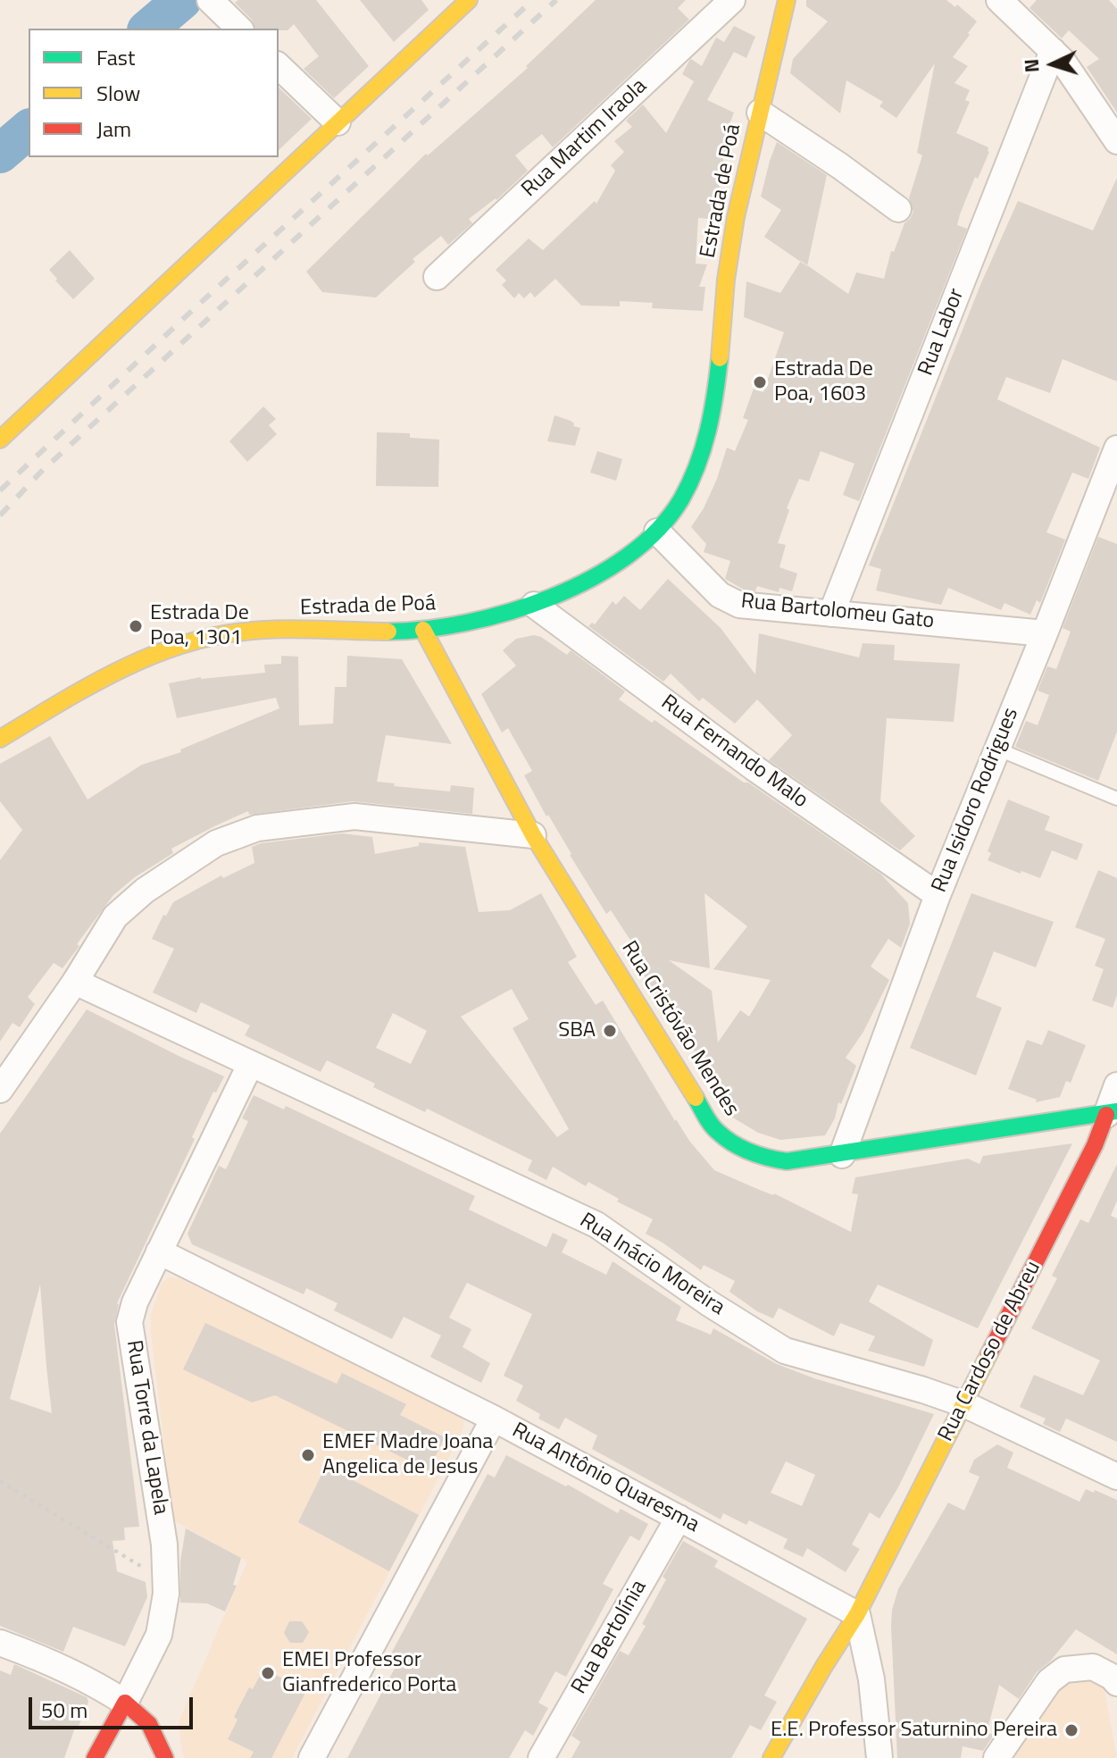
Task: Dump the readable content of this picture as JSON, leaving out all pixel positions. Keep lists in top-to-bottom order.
{
  "streets": {
    "main road": [
      "Estrada de Poá",
      "Rua Cristóvão Mendes",
      "Rua Cardoso de Abreu",
      "Rua Torre da Lapela"
    ],
    "street": [
      "Rua Martim Iraola",
      "Rua Labor",
      "Rua Bartolomeu Gato",
      "Rua Fernando Malo",
      "Rua Isidoro Rodrigues",
      "Rua Inácio Moreira",
      "Rua Antônio Quaresma",
      "Rua Bertolínia"
    ]
  },
  "crossings": [
    ["Estrada de Poá", "Rua Bartolomeu Gato"],
    ["Estrada de Poá", "Rua Fernando Malo"],
    ["Estrada de Poá", "Rua Cristóvão Mendes"],
    ["Rua Labor", "Rua Bartolomeu Gato"],
    ["Rua Bartolomeu Gato", "Rua Isidoro Rodrigues"],
    ["Rua Fernando Malo", "Rua Isidoro Rodrigues"],
    ["Rua Isidoro Rodrigues", "Rua Cristóvão Mendes"],
    ["Rua Cristóvão Mendes", "Rua Cardoso de Abreu"],
    ["Rua Inácio Moreira", "Rua Cardoso de Abreu"],
    ["Rua Inácio Moreira", "Rua Torre da Lapela"],
    ["Rua Cardoso de Abreu", "Rua Antônio Quaresma"],
    ["Rua Torre da Lapela", "Rua Antônio Quaresma"],
    ["Rua Antônio Quaresma", "Rua Bertolínia"]
  ],
  "places": [
    "Estrada De Poa, 1603",
    "Estrada De Poa, 1301",
    "SBA",
    "EMEF Madre Joana Angelica de Jesus",
    "EMEI Professor Gianfrederico Porta",
    "E.E. Professor Saturnino Pereira"
  ],
  "legend": ["Fast", "Slow", "Jam"],
  "scale_bar": "50 m",
  "north": "left"
}
